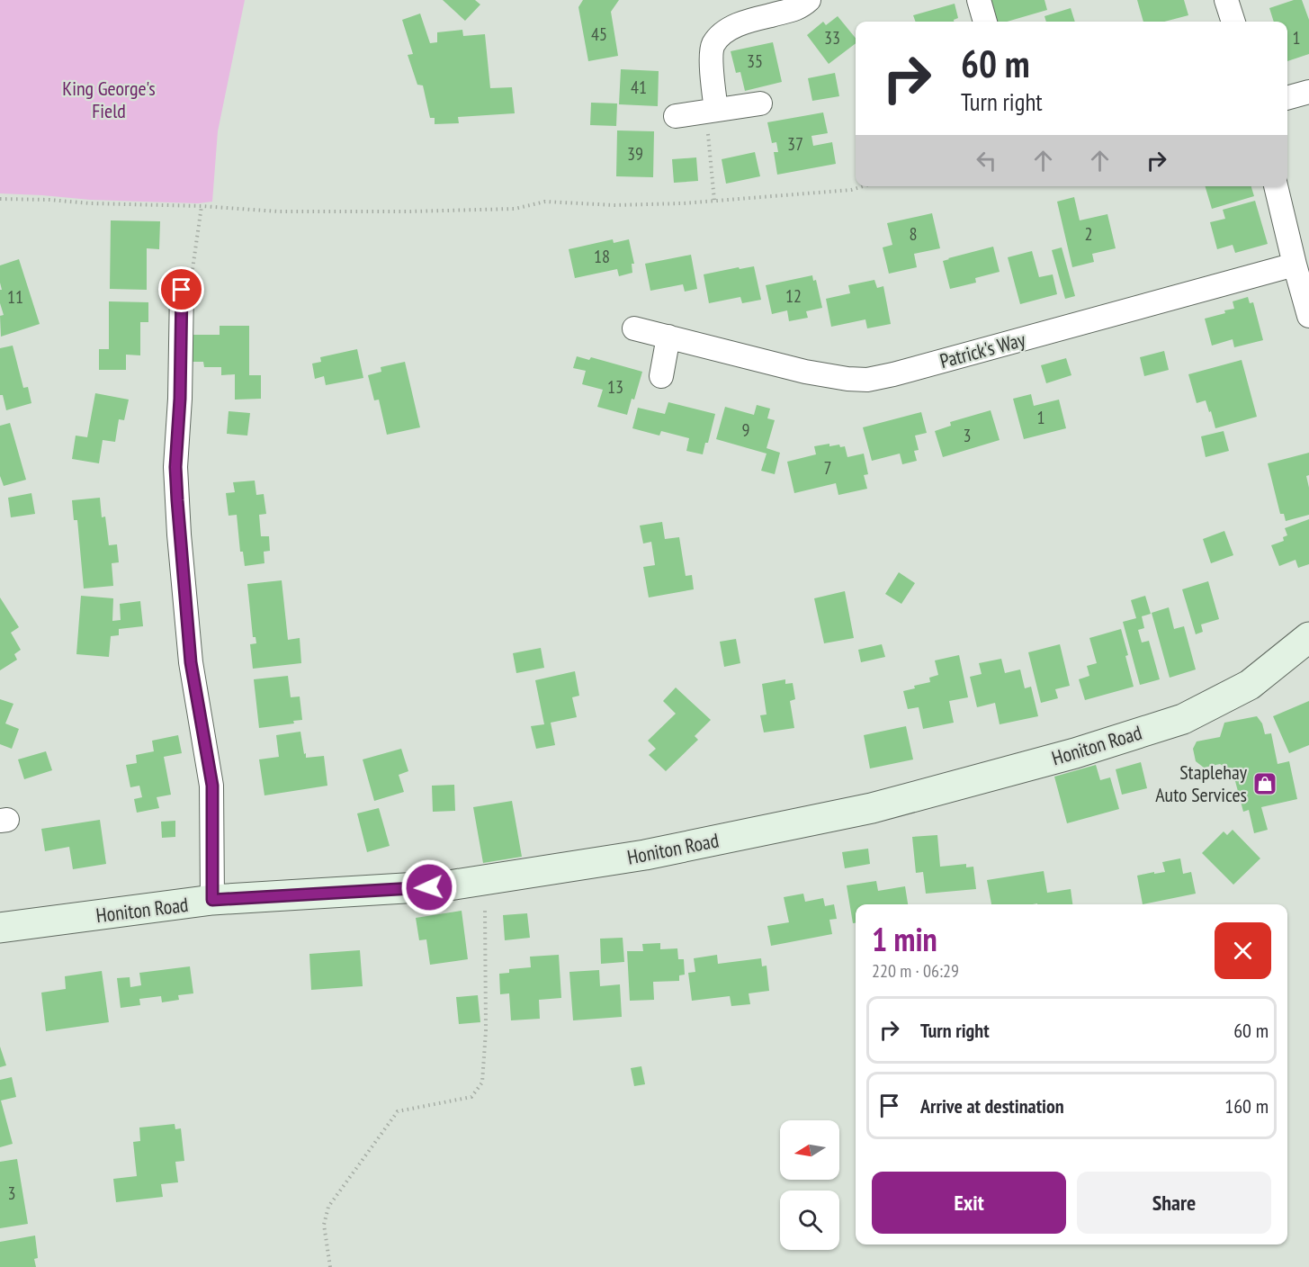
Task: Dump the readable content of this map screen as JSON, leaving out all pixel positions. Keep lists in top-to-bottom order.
{
  "streets": {
    "street": ["Patrick's Way", "Honiton Road"]
  },
  "parks": ["King George's Field"],
  "places": {
    "shop": ["Staplehay Auto Services"]
  },
  "house_numbers": [
    "45",
    "33",
    "1",
    "35",
    "41",
    "37",
    "39",
    "8",
    "2",
    "18",
    "12",
    "11",
    "13",
    "1",
    "9",
    "3",
    "7",
    "3"
  ],
  "north": "left",
  "page": {
    "turn": ["60 m", "Turn right"],
    "heading": ["1 min", "220 m · 06:29"],
    "list": [
      {
        "name": "Turn right",
        "value": "60 m"
      },
      {
        "name": "Arrive at destination",
        "value": "160 m"
      }
    ],
    "buttons": ["Exit", "Share"]
  }
}
